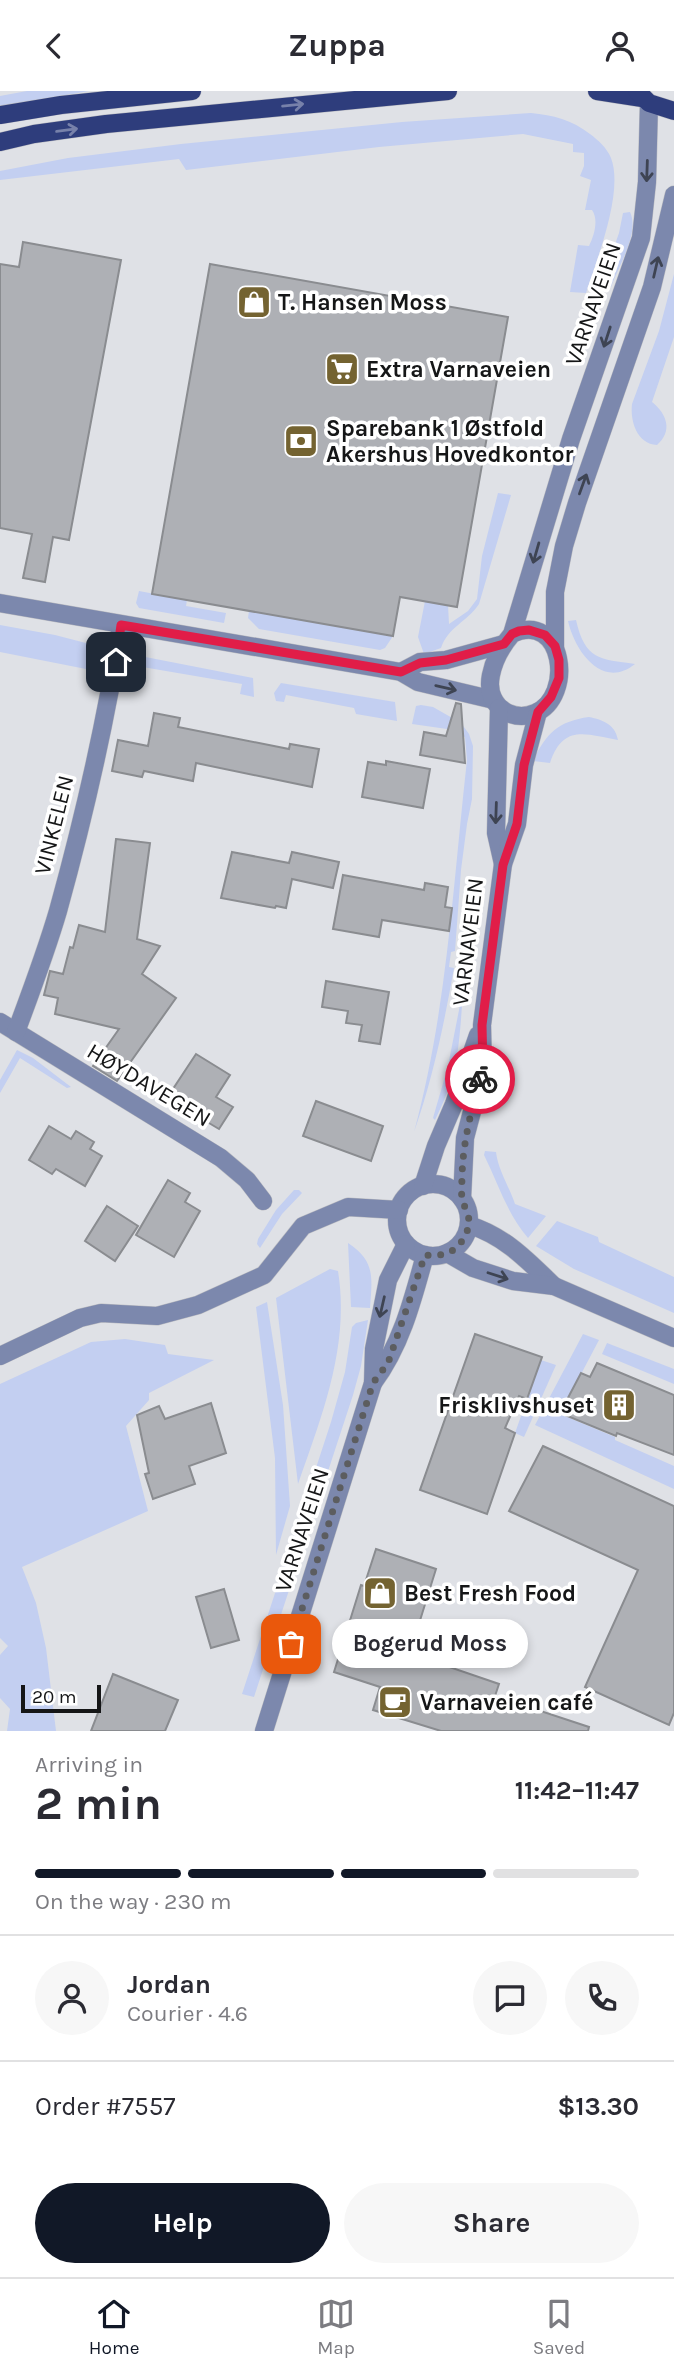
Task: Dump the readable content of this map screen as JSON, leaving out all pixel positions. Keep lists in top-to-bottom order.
{
  "streets": {
    "street": ["VARNAVEIEN", "VINKELEN", "HØYDAVEGEN"]
  },
  "crossings": [
    ["VINKELEN", "HØYDAVEGEN"]
  ],
  "places": {
    "shop": ["T. Hansen Moss", "Best Fresh Food"],
    "supermarket": ["Extra Varnaveien"],
    "bank": ["Sparebank 1 Østfold Akershus Hovedkontor"],
    "building": ["Frisklivshuset"],
    "other": ["Bogerud Moss"],
    "cafe": ["Varnaveien café"]
  },
  "scale_bar": "20 m",
  "page": {
    "header": "Zuppa",
    "bubble": "Bogerud Moss",
    "scale": "20 m",
    "heading": ["2 min", "Arriving in", "11:42–11:47"],
    "panel": [
      "Jordan",
      "Courier · 4.6",
      "Order #7557",
      "$13.30"
    ],
    "bar": "On the way · 230 m",
    "buttons": ["Help", "Share"],
    "tabs": ["Home", "Map", "Saved"]
  }
}
